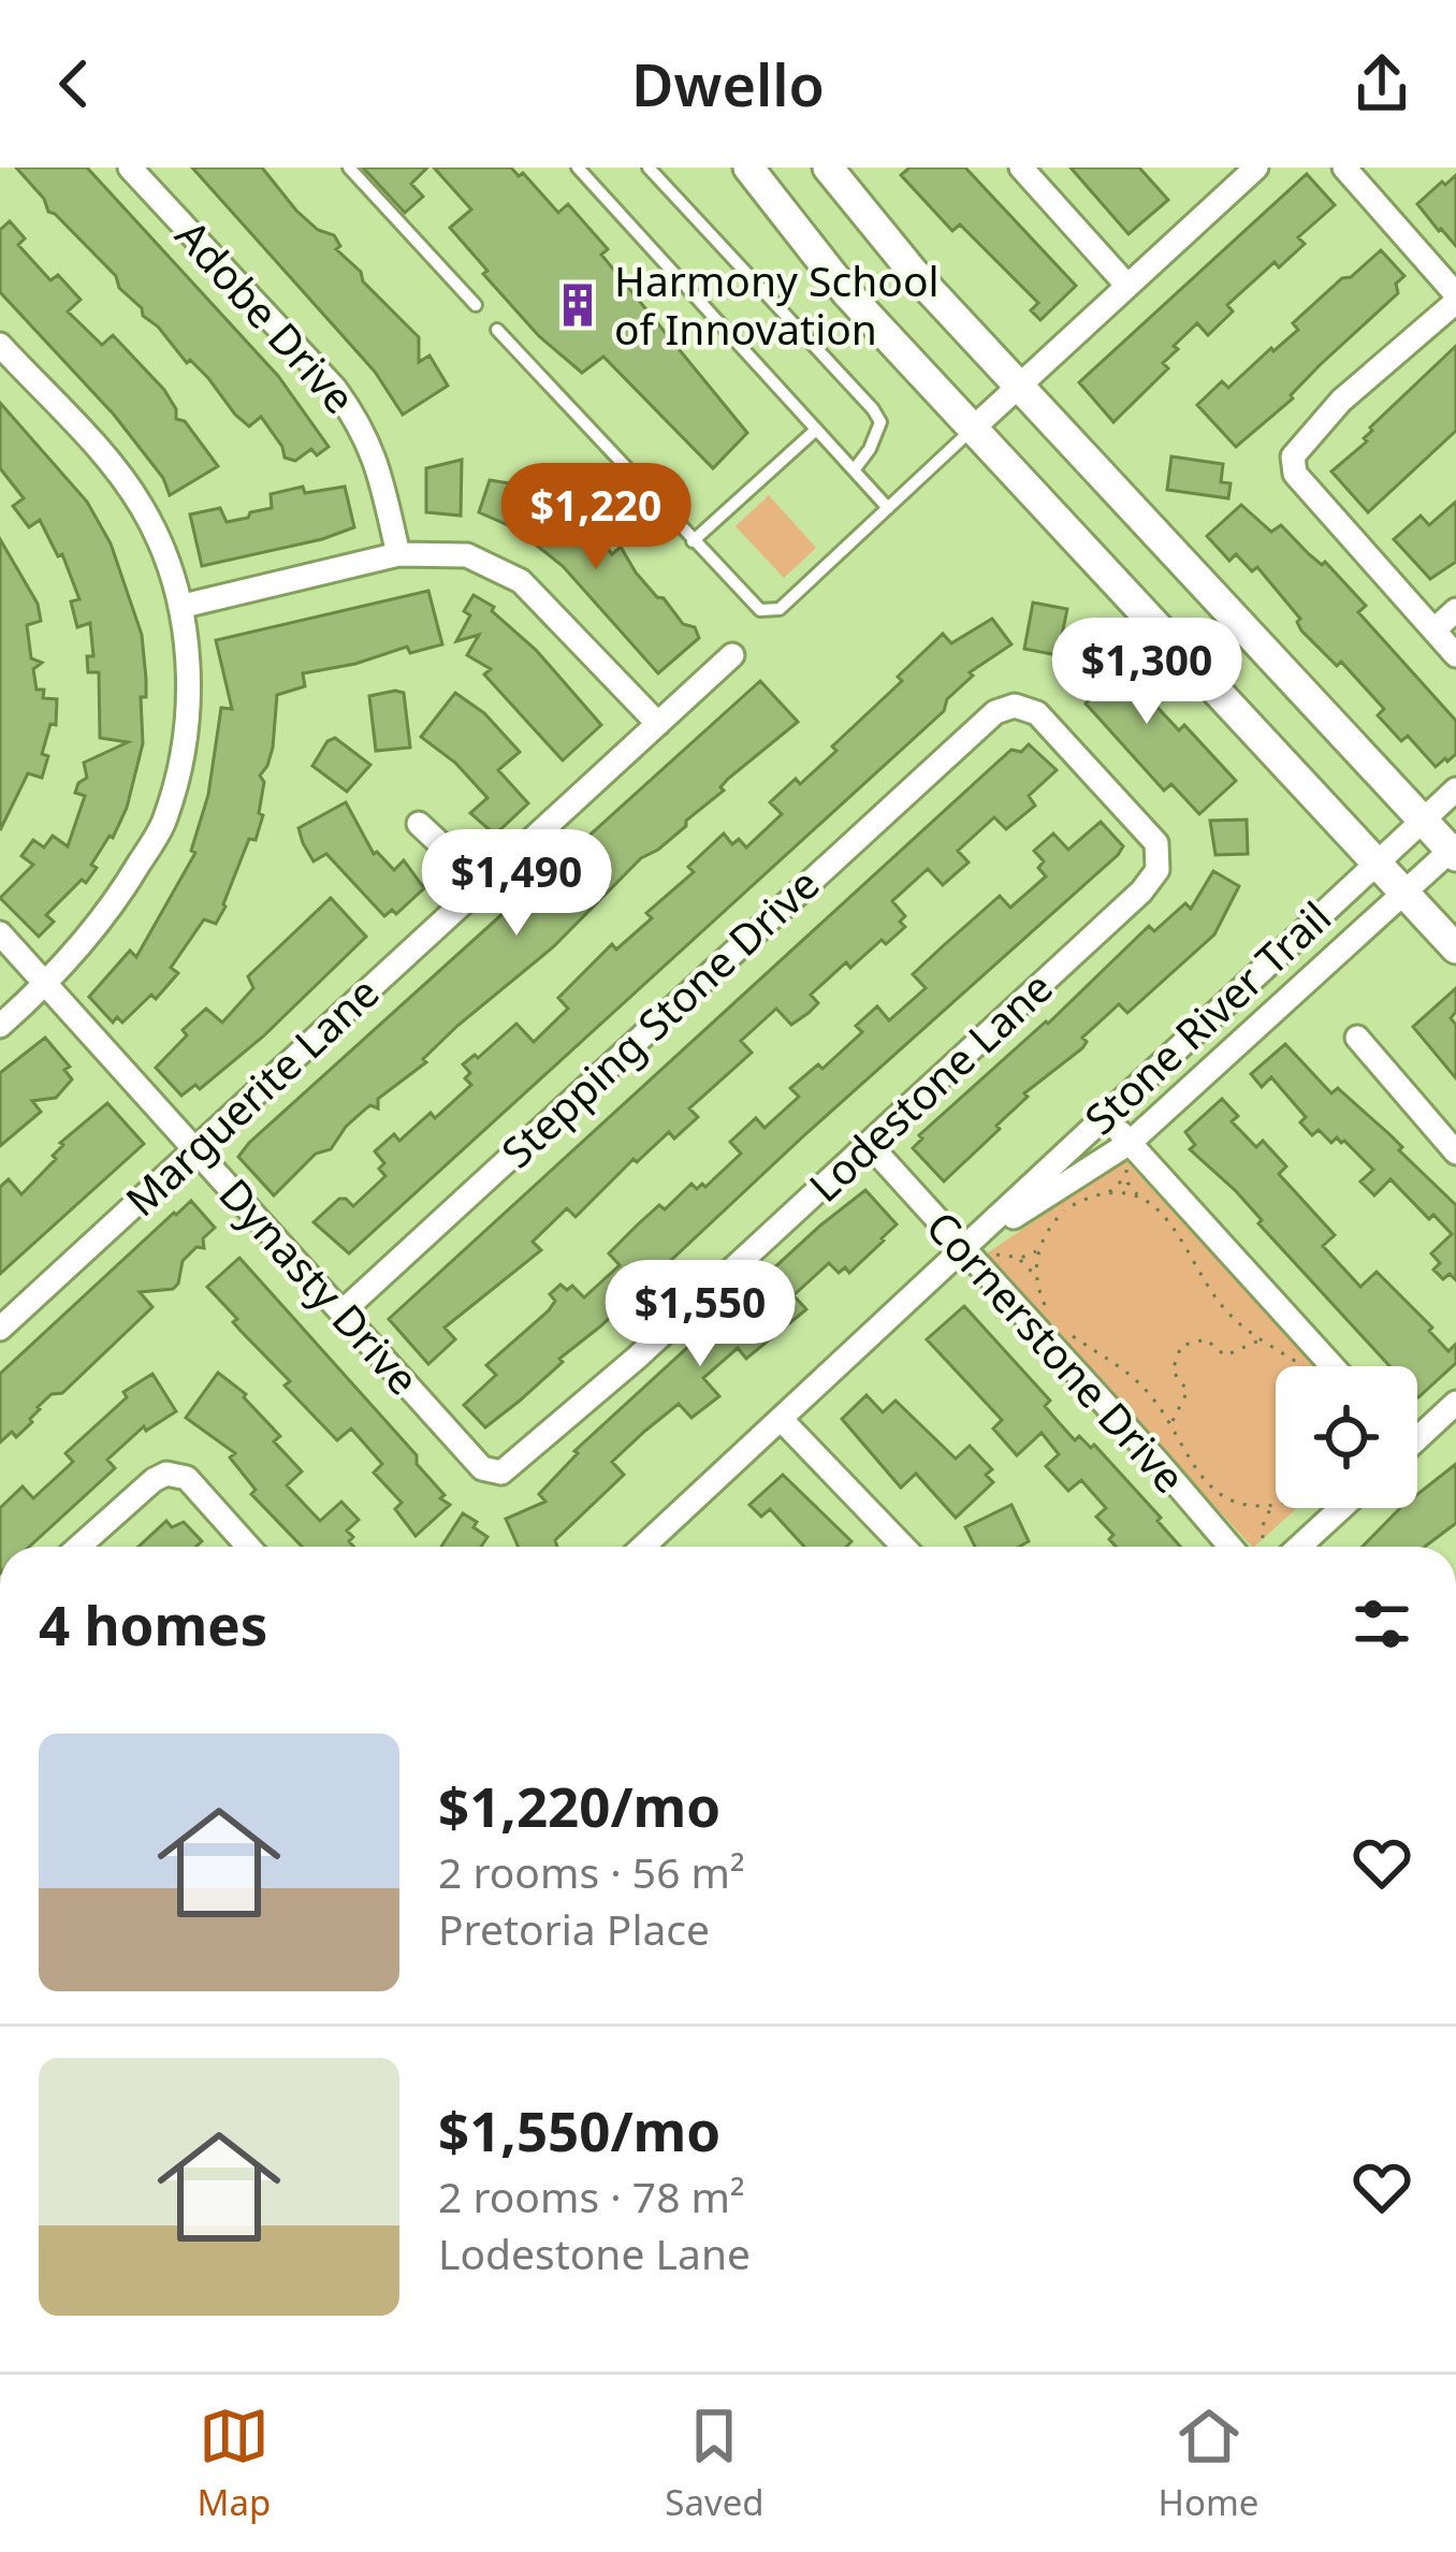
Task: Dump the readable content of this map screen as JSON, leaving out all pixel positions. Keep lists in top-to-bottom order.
{
  "streets": {
    "street": [
      "Adobe Drive",
      "Stepping Stone Drive",
      "Stone River Trail",
      "Lodestone Lane",
      "Marguerite Lane",
      "Dynasty Drive",
      "Cornerstone Drive"
    ]
  },
  "crossings": [
    ["Stepping Stone Drive", "Lodestone Lane"],
    ["Stepping Stone Drive", "Dynasty Drive"],
    ["Stone River Trail", "Cornerstone Drive"],
    ["Lodestone Lane", "Dynasty Drive"],
    ["Lodestone Lane", "Cornerstone Drive"],
    ["Marguerite Lane", "Dynasty Drive"]
  ],
  "places": {
    "building": ["Harmony School of Innovation"]
  },
  "page": {
    "header": "Dwello",
    "price": [
      "$1,220",
      "$1,300",
      "$1,490",
      "$1,550"
    ],
    "heading": "4 homes",
    "list": [
      {
        "name": "$1,220/mo",
        "note": "2 rooms · 56 m² · Pretoria Place"
      },
      {
        "name": "$1,550/mo",
        "note": "2 rooms · 78 m² · Lodestone Lane"
      }
    ],
    "tabs": ["Map", "Saved", "Home"]
  }
}
